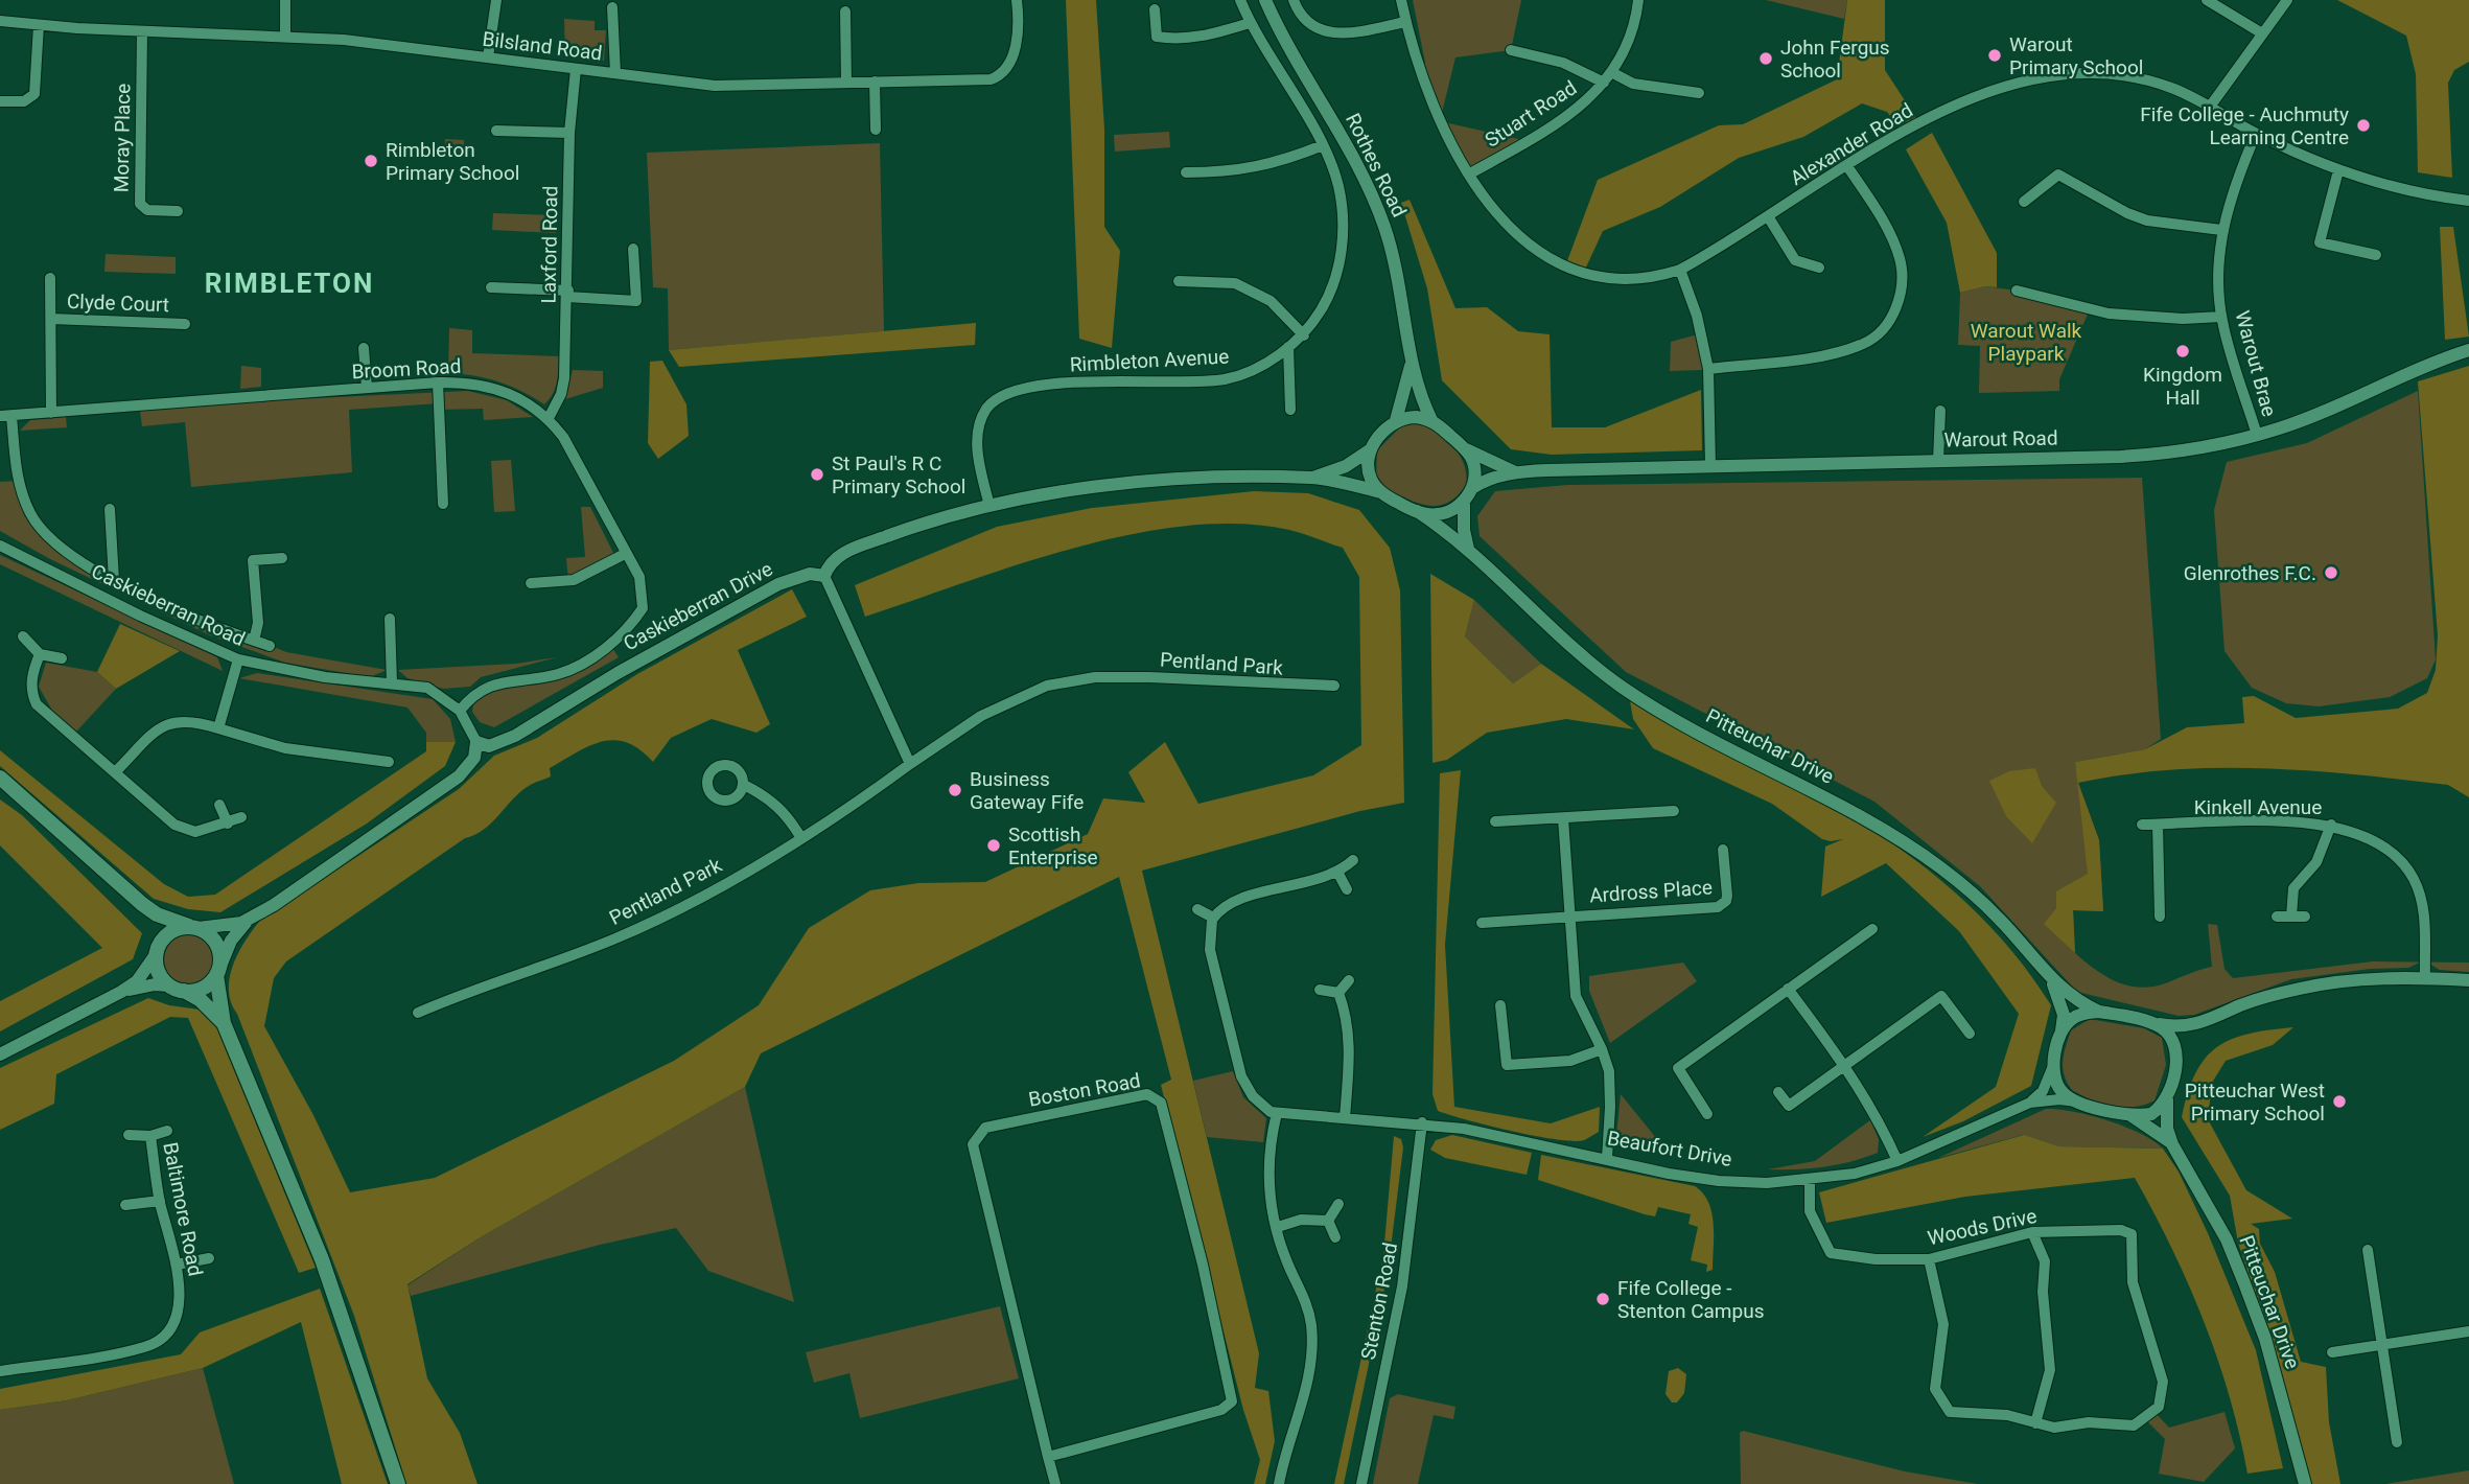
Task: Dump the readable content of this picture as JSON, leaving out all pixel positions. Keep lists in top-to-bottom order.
{
  "streets": {
    "street": [
      "Bilsland Road",
      "Stuart Road",
      "Moray Place",
      "Alexander Road",
      "Rothes Road",
      "Laxford Road",
      "Clyde Court",
      "Rimbleton Avenue",
      "Warout Brae",
      "Broom Road",
      "Warout Road",
      "Caskieberran Road",
      "Caskieberran Drive",
      "Pentland Park",
      "Pitteuchar Drive",
      "Kinkell Avenue",
      "Ardross Place",
      "Boston Road",
      "Beaufort Drive",
      "Baltimore Road",
      "Woods Drive",
      "Stenton Road"
    ]
  },
  "crossings": [
    ["Bilsland Road", "Moray Place"],
    ["Bilsland Road", "Laxford Road"],
    ["Stuart Road", "Alexander Road"],
    ["Alexander Road", "Warout Brae"],
    ["Laxford Road", "Broom Road"],
    ["Clyde Court", "Broom Road"],
    ["Warout Brae", "Warout Road"],
    ["Broom Road", "Caskieberran Road"],
    ["Caskieberran Road", "Caskieberran Drive"],
    ["Pitteuchar Drive", "Beaufort Drive"],
    ["Ardross Place", "Beaufort Drive"],
    ["Beaufort Drive", "Woods Drive"],
    ["Beaufort Drive", "Stenton Road"]
  ],
  "districts": ["RIMBLETON"],
  "parks": ["Warout Walk Playpark"],
  "places": [
    "Warout Primary School",
    "John Fergus School",
    "Fife College - Auchmuty Learning Centre",
    "Rimbleton Primary School",
    "Kingdom Hall",
    "St Paul's R C Primary School",
    "Glenrothes F.C.",
    "Business Gateway Fife",
    "Scottish Enterprise",
    "Pitteuchar West Primary School",
    "Fife College - Stenton Campus"
  ]
}
